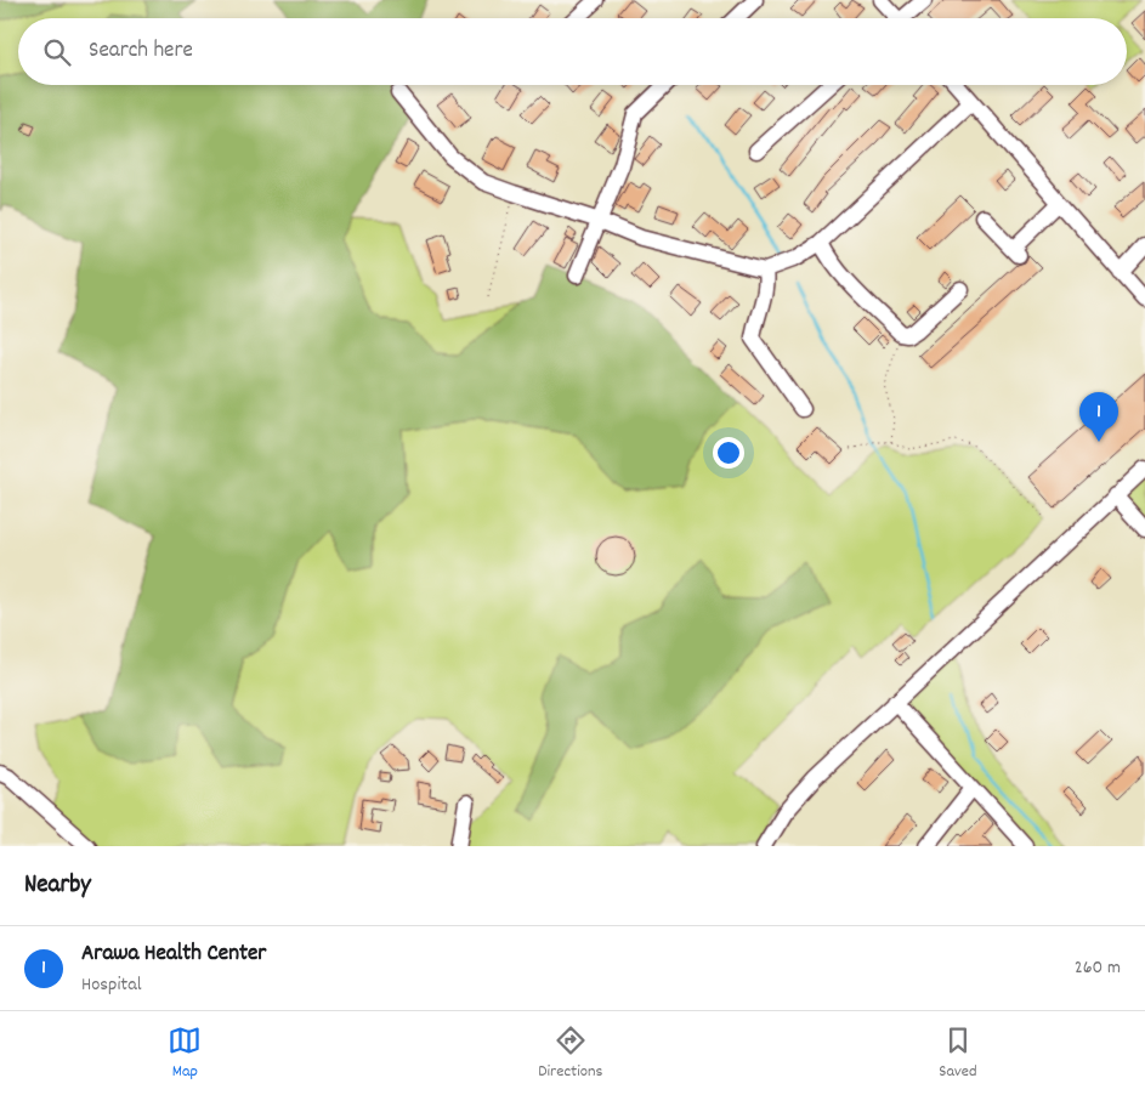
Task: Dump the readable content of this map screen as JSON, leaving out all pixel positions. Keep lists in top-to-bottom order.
{
  "page": {
    "search": "Search here",
    "pins": "1",
    "heading": "Nearby",
    "list": [
      {
        "mark": "1",
        "name": "Arawa Health Center",
        "note": "Hospital",
        "value": "260 m"
      }
    ],
    "nav": ["Map", "Directions", "Saved"]
  }
}
